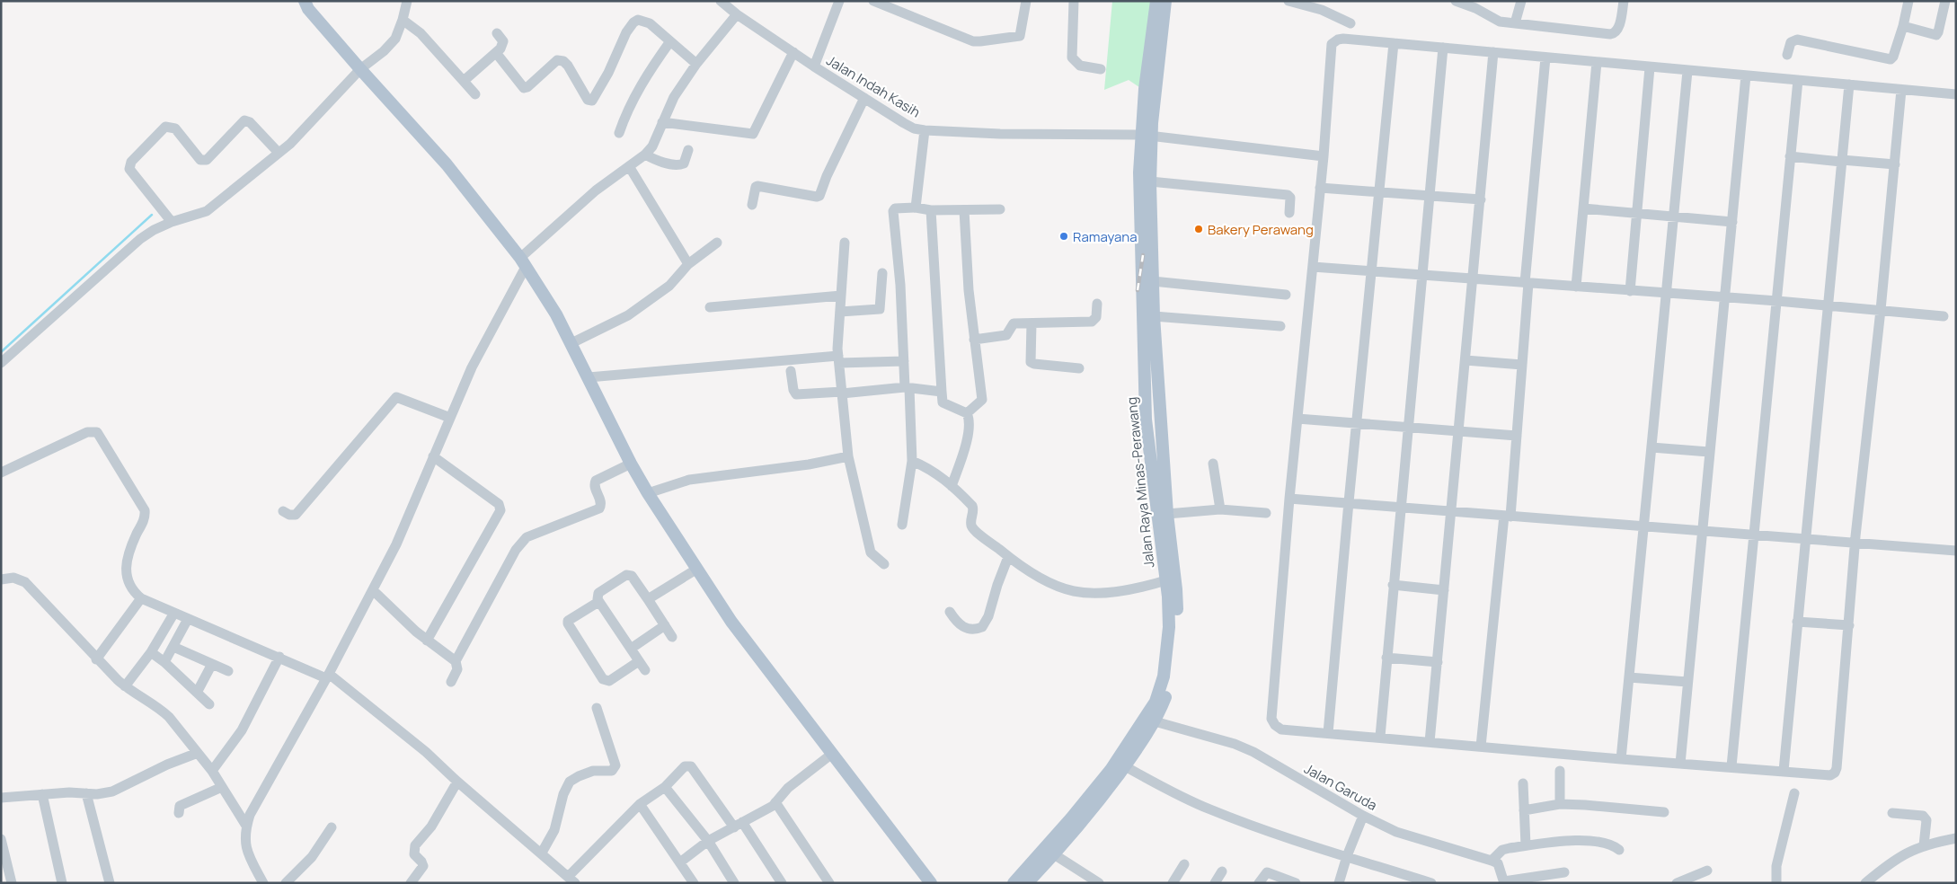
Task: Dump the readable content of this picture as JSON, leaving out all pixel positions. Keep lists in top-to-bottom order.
{
  "streets": {
    "main road": ["Jalan Raya Minas-Perawang"],
    "street": ["Jalan Indah Kasih", "Jalan Garuda"]
  },
  "crossings": [
    ["Jalan Indah Kasih", "Jalan Raya Minas-Perawang"],
    ["Jalan Raya Minas-Perawang", "Jalan Garuda"]
  ],
  "places": ["Bakery Perawang", "Ramayana"]
}
